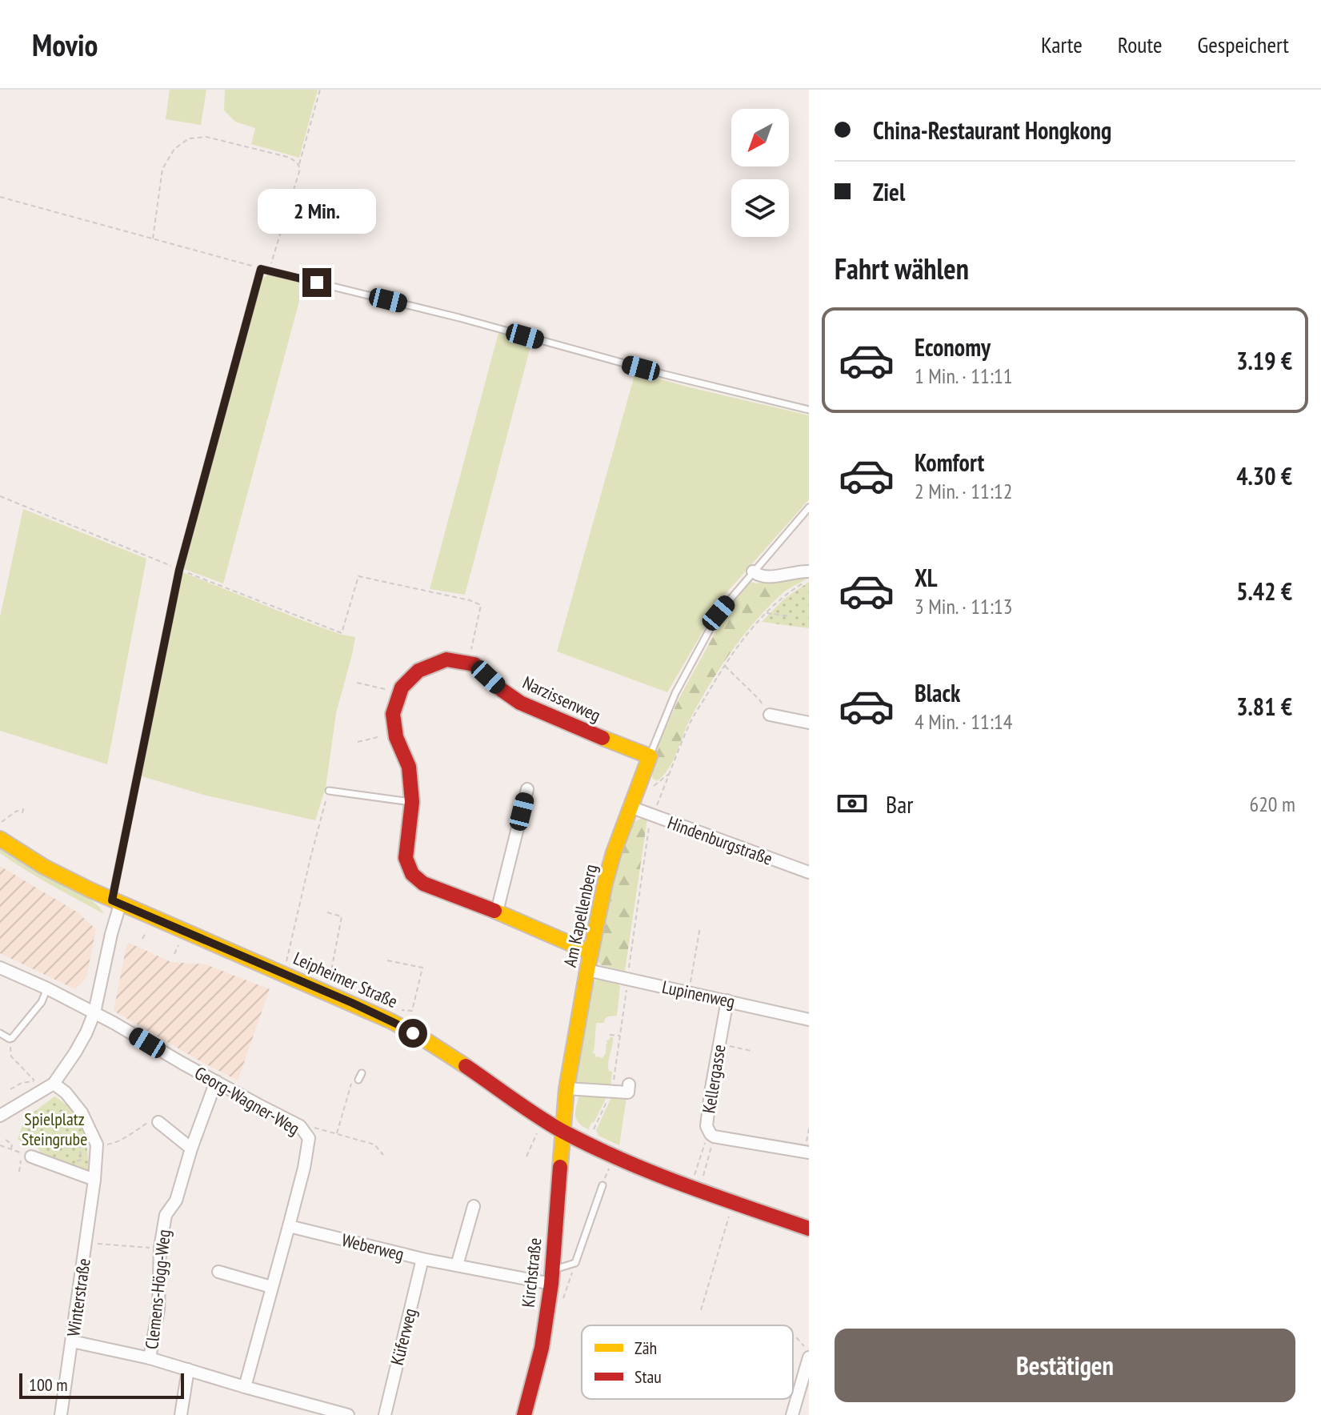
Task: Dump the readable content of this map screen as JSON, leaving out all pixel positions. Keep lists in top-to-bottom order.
{
  "streets": {
    "street": [
      "Narzissenweg",
      "Hindenburgstraße",
      "Am Kapellenberg",
      "Leipheimer Straße",
      "Lupinenweg",
      "Kellergasse",
      "Georg-Wagner-Weg",
      "Weberweg",
      "Kirchstraße",
      "Clemens-Högg-Weg",
      "Winterstraße",
      "Küferweg"
    ]
  },
  "crossings": [
    ["Narzissenweg", "Am Kapellenberg"],
    ["Hindenburgstraße", "Am Kapellenberg"],
    ["Am Kapellenberg", "Leipheimer Straße"],
    ["Am Kapellenberg", "Lupinenweg"],
    ["Am Kapellenberg", "Kirchstraße"],
    ["Leipheimer Straße", "Kirchstraße"],
    ["Lupinenweg", "Kellergasse"],
    ["Georg-Wagner-Weg", "Weberweg"],
    ["Georg-Wagner-Weg", "Clemens-Högg-Weg"],
    ["Weberweg", "Kirchstraße"],
    ["Weberweg", "Küferweg"]
  ],
  "parks": ["Spielplatz Steingrube"],
  "legend": ["Zäh", "Stau"],
  "scale_bar": "100 m",
  "north": "bottom left",
  "page": {
    "header": "Movio",
    "nav": ["Karte", "Route", "Gespeichert"],
    "banner": ["China-Restaurant Hongkong", "Ziel"],
    "bubble": "2 Min.",
    "heading": "Fahrt wählen",
    "list": [
      {
        "name": "Economy",
        "note": "1 Min. · 11:11",
        "value": "3.19 €"
      },
      {
        "name": "Komfort",
        "note": "2 Min. · 11:12",
        "value": "4.30 €"
      },
      {
        "name": "XL",
        "note": "3 Min. · 11:13",
        "value": "5.42 €"
      },
      {
        "name": "Black",
        "note": "4 Min. · 11:14",
        "value": "3.81 €"
      }
    ],
    "pay": ["Bar", "620 m"],
    "buttons": "Bestätigen",
    "scale": "100 m"
  }
}
